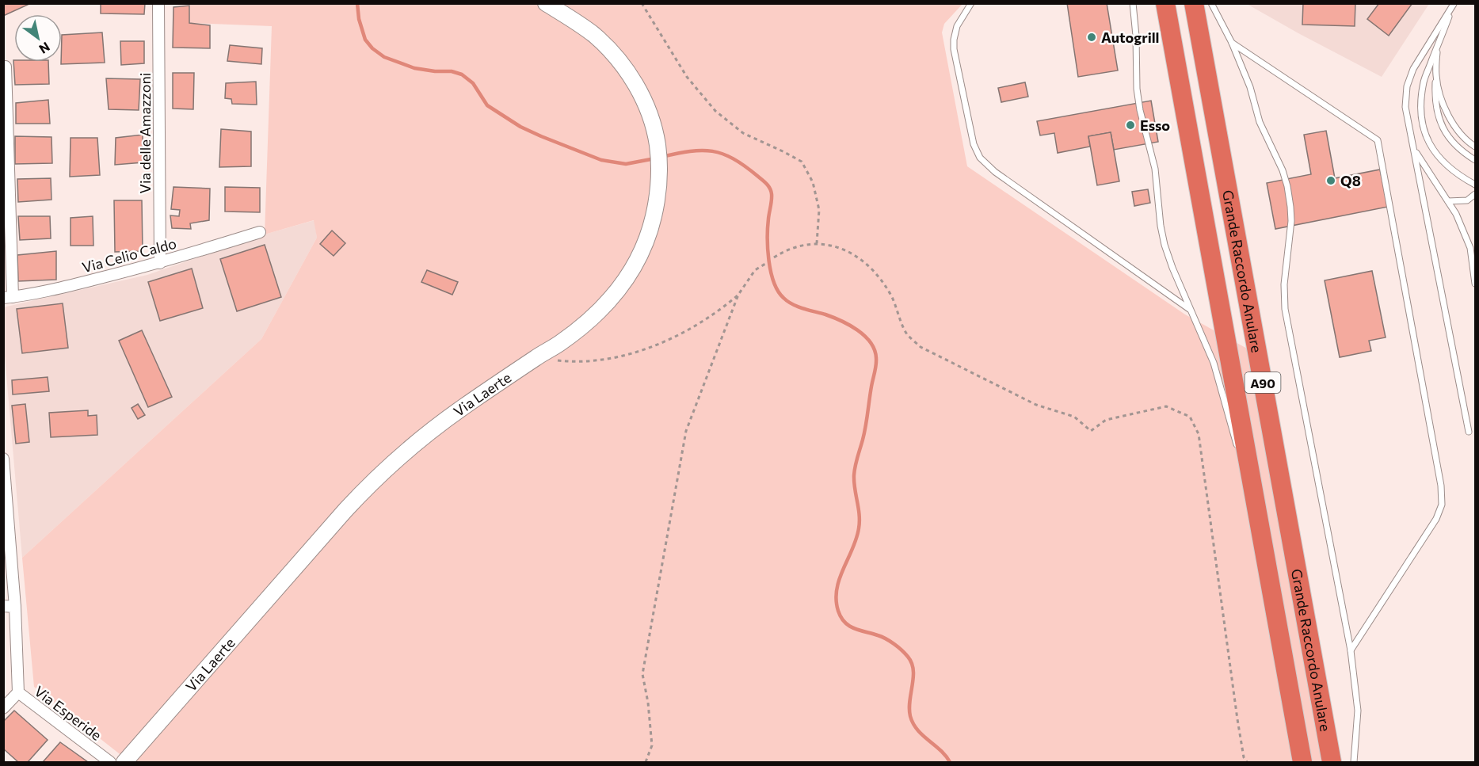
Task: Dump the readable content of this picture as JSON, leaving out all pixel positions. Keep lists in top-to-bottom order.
{
  "streets": {
    "highway": ["Grande Raccordo Anulare", "A90"],
    "street": [
      "Via delle Amazzoni",
      "Via Celio Caldo",
      "Via Laerte",
      "Via Esperide"
    ]
  },
  "crossings": [
    ["Via delle Amazzoni", "Via Celio Caldo"]
  ],
  "places": ["Autogrill", "Esso", "Q8"],
  "north": "bottom right"
}
